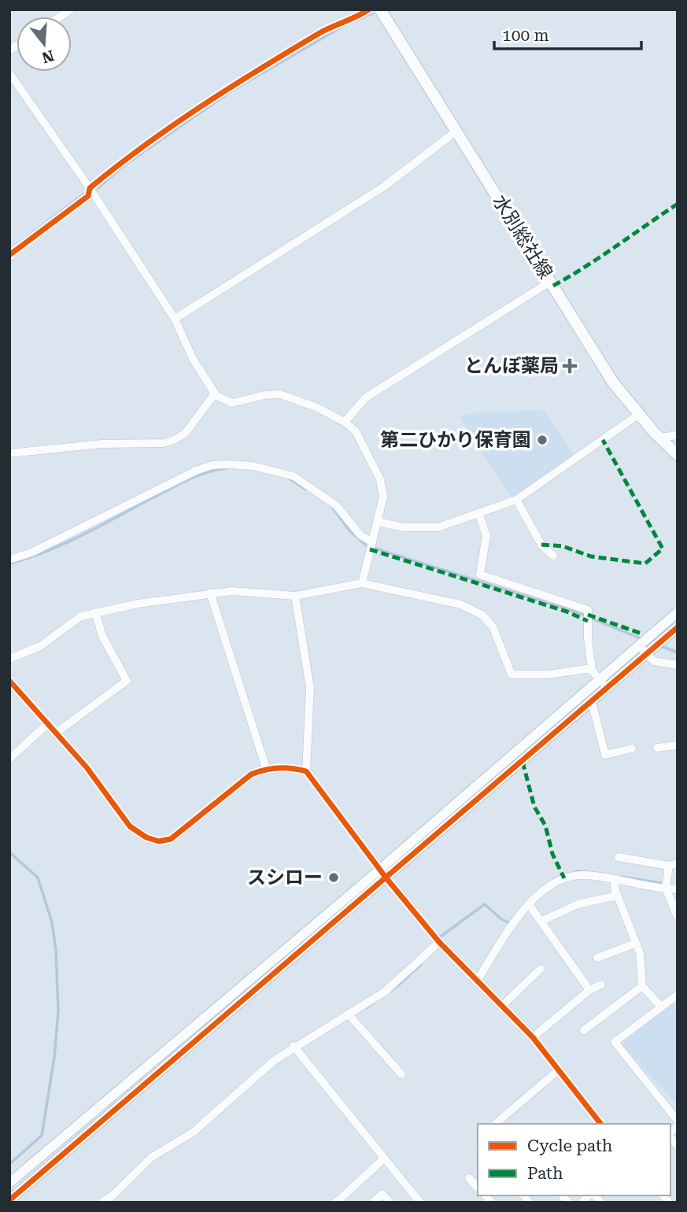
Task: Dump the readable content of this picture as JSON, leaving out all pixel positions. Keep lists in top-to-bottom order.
{
  "streets": {
    "main road": ["水別総社線"]
  },
  "places": {
    "health": ["とんぼ薬局"],
    "other": ["第二ひかり保育園", "スシロー"]
  },
  "legend": ["Cycle path", "Path"],
  "scale_bar": "100 m",
  "north": "bottom"
}
